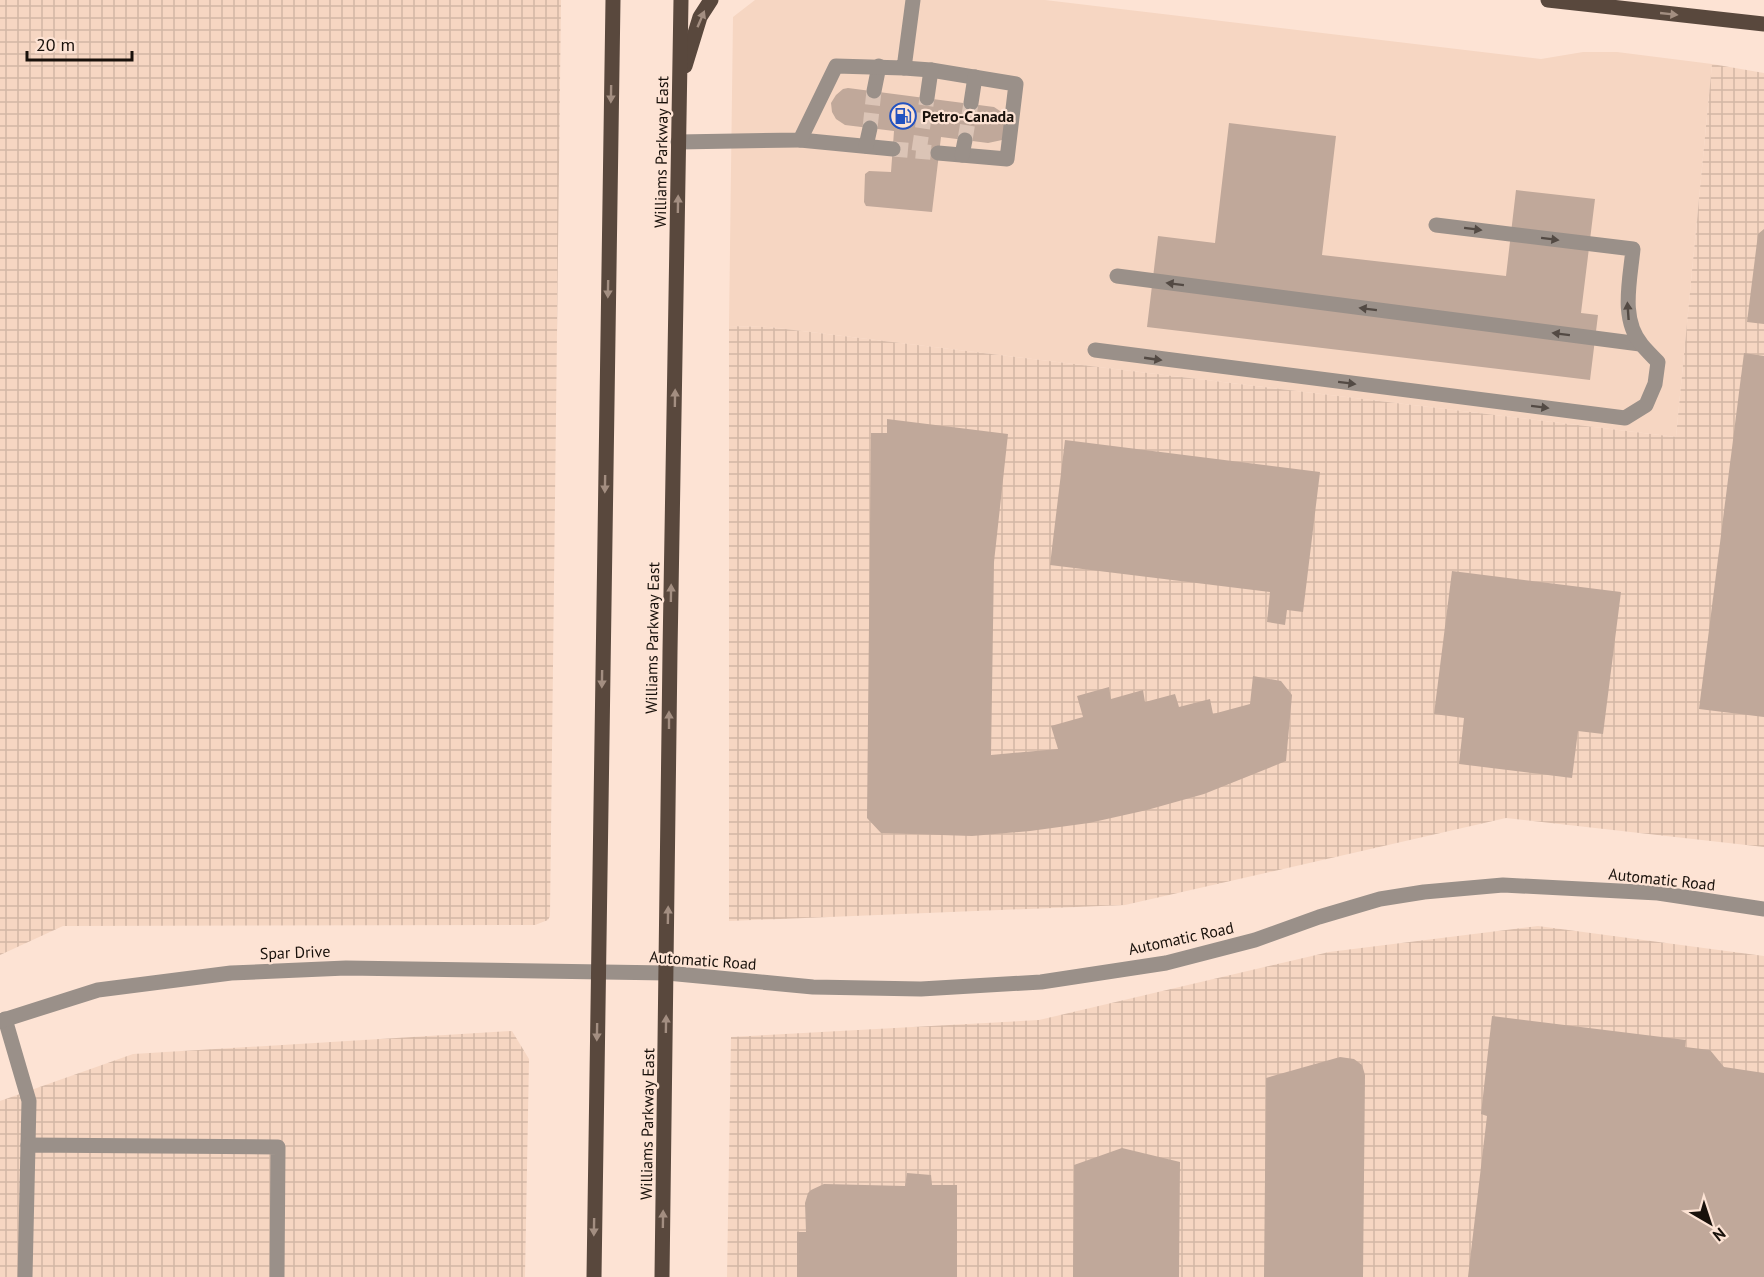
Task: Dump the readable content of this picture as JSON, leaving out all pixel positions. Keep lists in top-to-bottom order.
{
  "streets": {
    "main road": ["Williams Parkway East"],
    "street": ["Automatic Road", "Spar Drive"]
  },
  "crossings": [
    ["Williams Parkway East", "Automatic Road"],
    ["Automatic Road", "Spar Drive"]
  ],
  "places": {
    "fuel station": ["Petro-Canada"]
  },
  "scale_bar": "20 m",
  "north": "bottom right"
}
